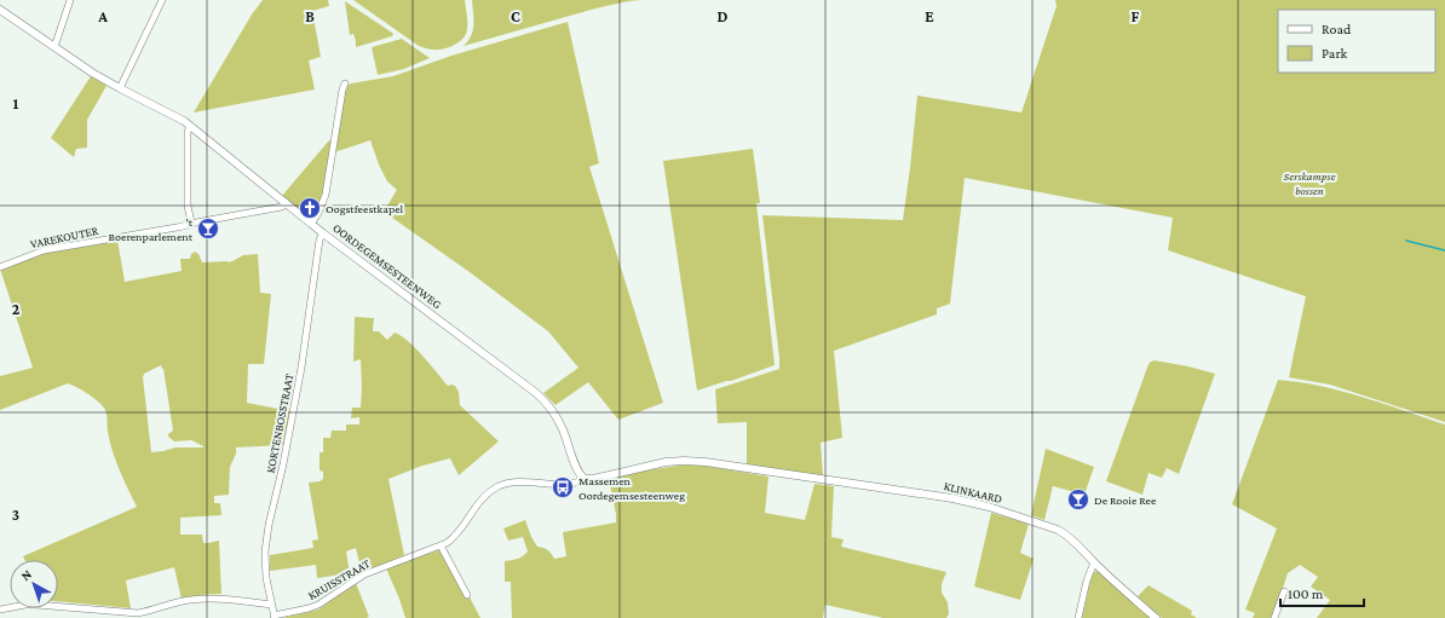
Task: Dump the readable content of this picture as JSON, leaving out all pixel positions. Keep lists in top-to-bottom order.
{
  "streets": {
    "street": [
      "VAREKOUTER",
      "OORDEGEMSESTEENWEG",
      "KORTENBOSSTRAAT",
      "KLINKAARD",
      "KRUISSTRAAT"
    ]
  },
  "crossings": [
    ["VAREKOUTER", "OORDEGEMSESTEENWEG"],
    ["OORDEGEMSESTEENWEG", "KORTENBOSSTRAAT"],
    ["OORDEGEMSESTEENWEG", "KLINKAARD"],
    ["OORDEGEMSESTEENWEG", "KRUISSTRAAT"],
    ["KORTENBOSSTRAAT", "KRUISSTRAAT"],
    ["KLINKAARD", "KRUISSTRAAT"]
  ],
  "parks": ["Serskampse bossen"],
  "places": {
    "church": ["Oogstfeestkapel"],
    "bar": ["'t Boerenparlement", "De Rooie Ree"],
    "bus stop": ["Massemen Oordegemsesteenweg"]
  },
  "legend": ["Road", "Park"],
  "scale_bar": "100 m",
  "north": "top left",
  "grid": {
    "columns": [
      "A",
      "B",
      "C",
      "D",
      "E",
      "F"
    ],
    "rows": ["1", "2", "3"]
  }
}
